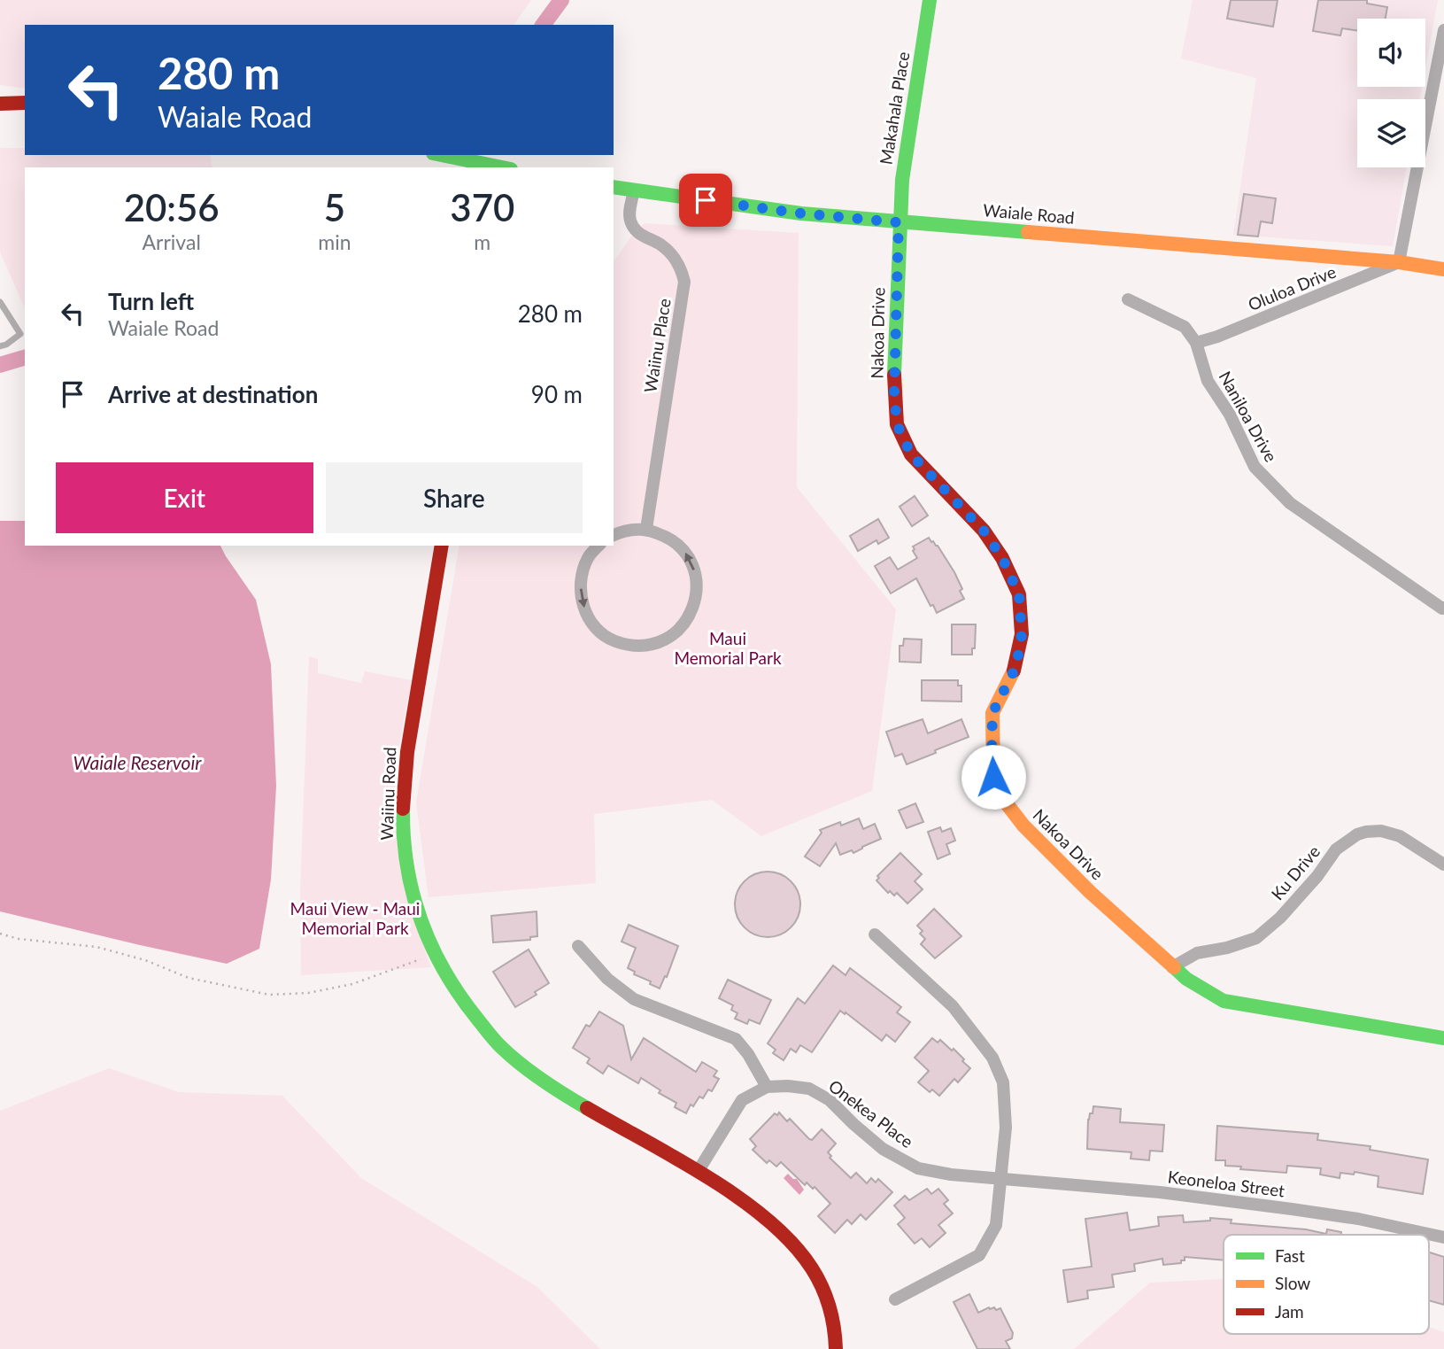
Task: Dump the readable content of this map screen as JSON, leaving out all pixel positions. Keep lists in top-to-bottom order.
{
  "streets": {
    "street": [
      "Makahala Place",
      "Waiale Road",
      "Oluloa Drive",
      "Nakoa Drive",
      "Waiinu Place",
      "Naniloa Drive",
      "Waiinu Road",
      "Ku Drive",
      "Onekea Place",
      "Keoneloa Street"
    ]
  },
  "crossings": [
    ["Makahala Place", "Waiale Road"],
    ["Makahala Place", "Nakoa Drive"],
    ["Waiale Road", "Oluloa Drive"],
    ["Waiale Road", "Nakoa Drive"],
    ["Waiale Road", "Waiinu Place"],
    ["Oluloa Drive", "Naniloa Drive"],
    ["Nakoa Drive", "Ku Drive"],
    ["Onekea Place", "Keoneloa Street"]
  ],
  "water": ["Waiale Reservoir"],
  "parks": ["Maui Memorial Park", "Maui View - Maui Memorial Park"],
  "legend": ["Fast", "Slow", "Jam"],
  "page": {
    "turn": ["280 m", "Waiale Road"],
    "eta": [
      "20:56",
      "Arrival",
      "5",
      "min",
      "370",
      "m"
    ],
    "list": [
      {
        "name": "Turn left",
        "note": "Waiale Road",
        "value": "280 m"
      },
      {
        "name": "Arrive at destination",
        "value": "90 m"
      }
    ],
    "buttons": ["Exit", "Share"]
  }
}
